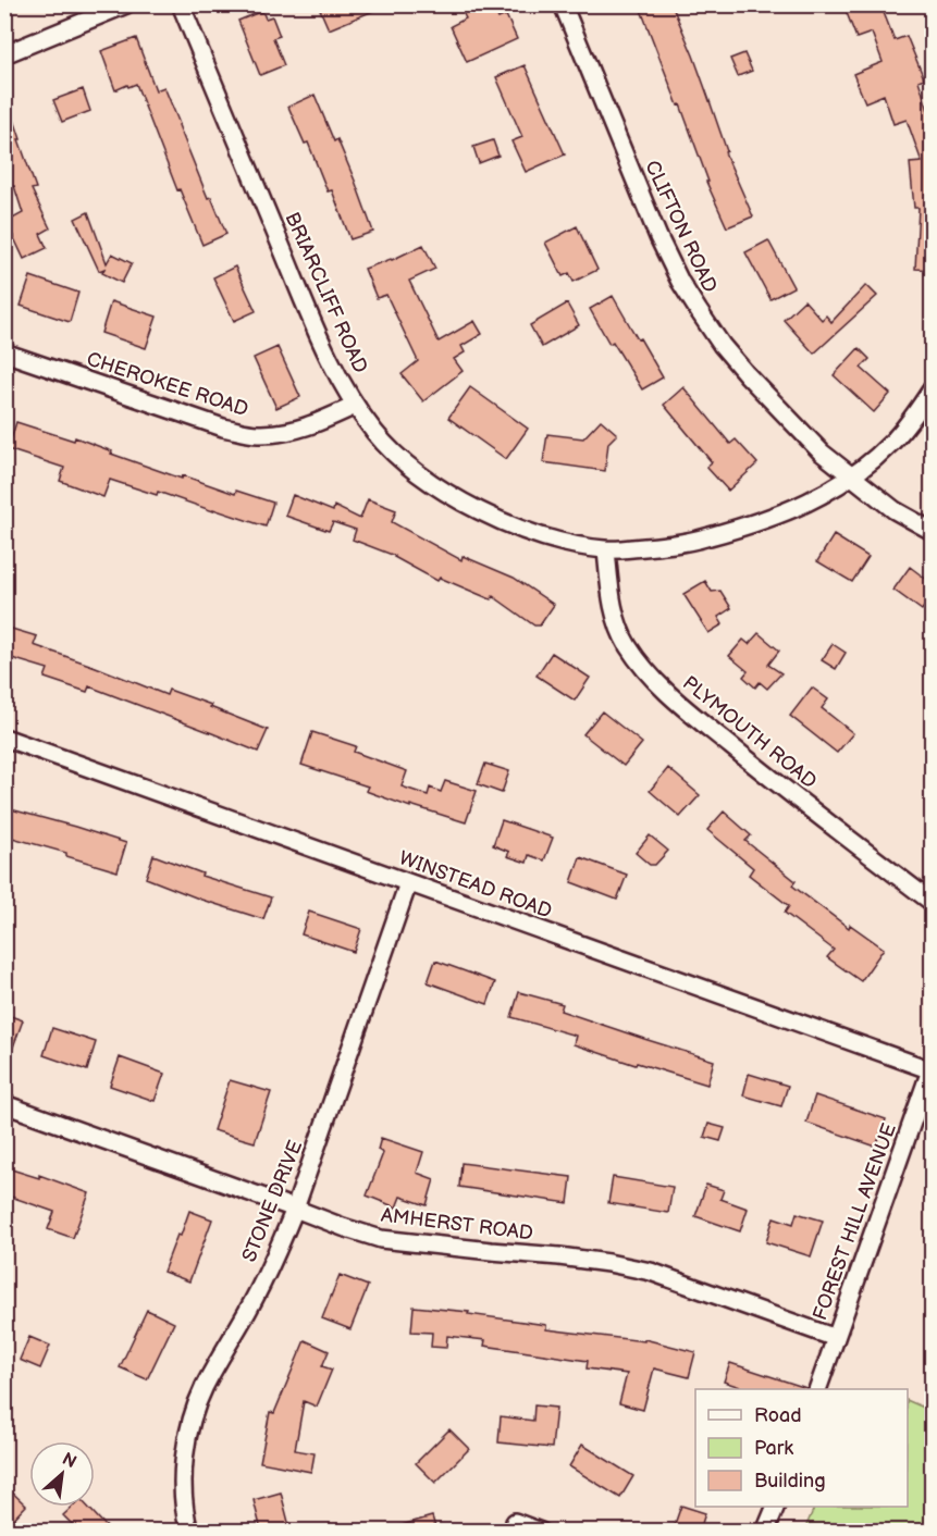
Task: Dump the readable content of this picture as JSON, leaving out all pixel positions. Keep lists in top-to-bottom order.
{
  "streets": {
    "street": [
      "CLIFTON ROAD",
      "BRIARCLIFF ROAD",
      "CHEROKEE ROAD",
      "PLYMOUTH ROAD",
      "WINSTEAD ROAD",
      "STONE DRIVE",
      "FOREST HILL AVENUE",
      "AMHERST ROAD"
    ]
  },
  "crossings": [
    ["CLIFTON ROAD", "BRIARCLIFF ROAD"],
    ["BRIARCLIFF ROAD", "CHEROKEE ROAD"],
    ["BRIARCLIFF ROAD", "PLYMOUTH ROAD"],
    ["WINSTEAD ROAD", "STONE DRIVE"],
    ["WINSTEAD ROAD", "FOREST HILL AVENUE"],
    ["STONE DRIVE", "AMHERST ROAD"],
    ["FOREST HILL AVENUE", "AMHERST ROAD"]
  ],
  "legend": ["Road", "Park", "Building"],
  "north": "top right"
}
